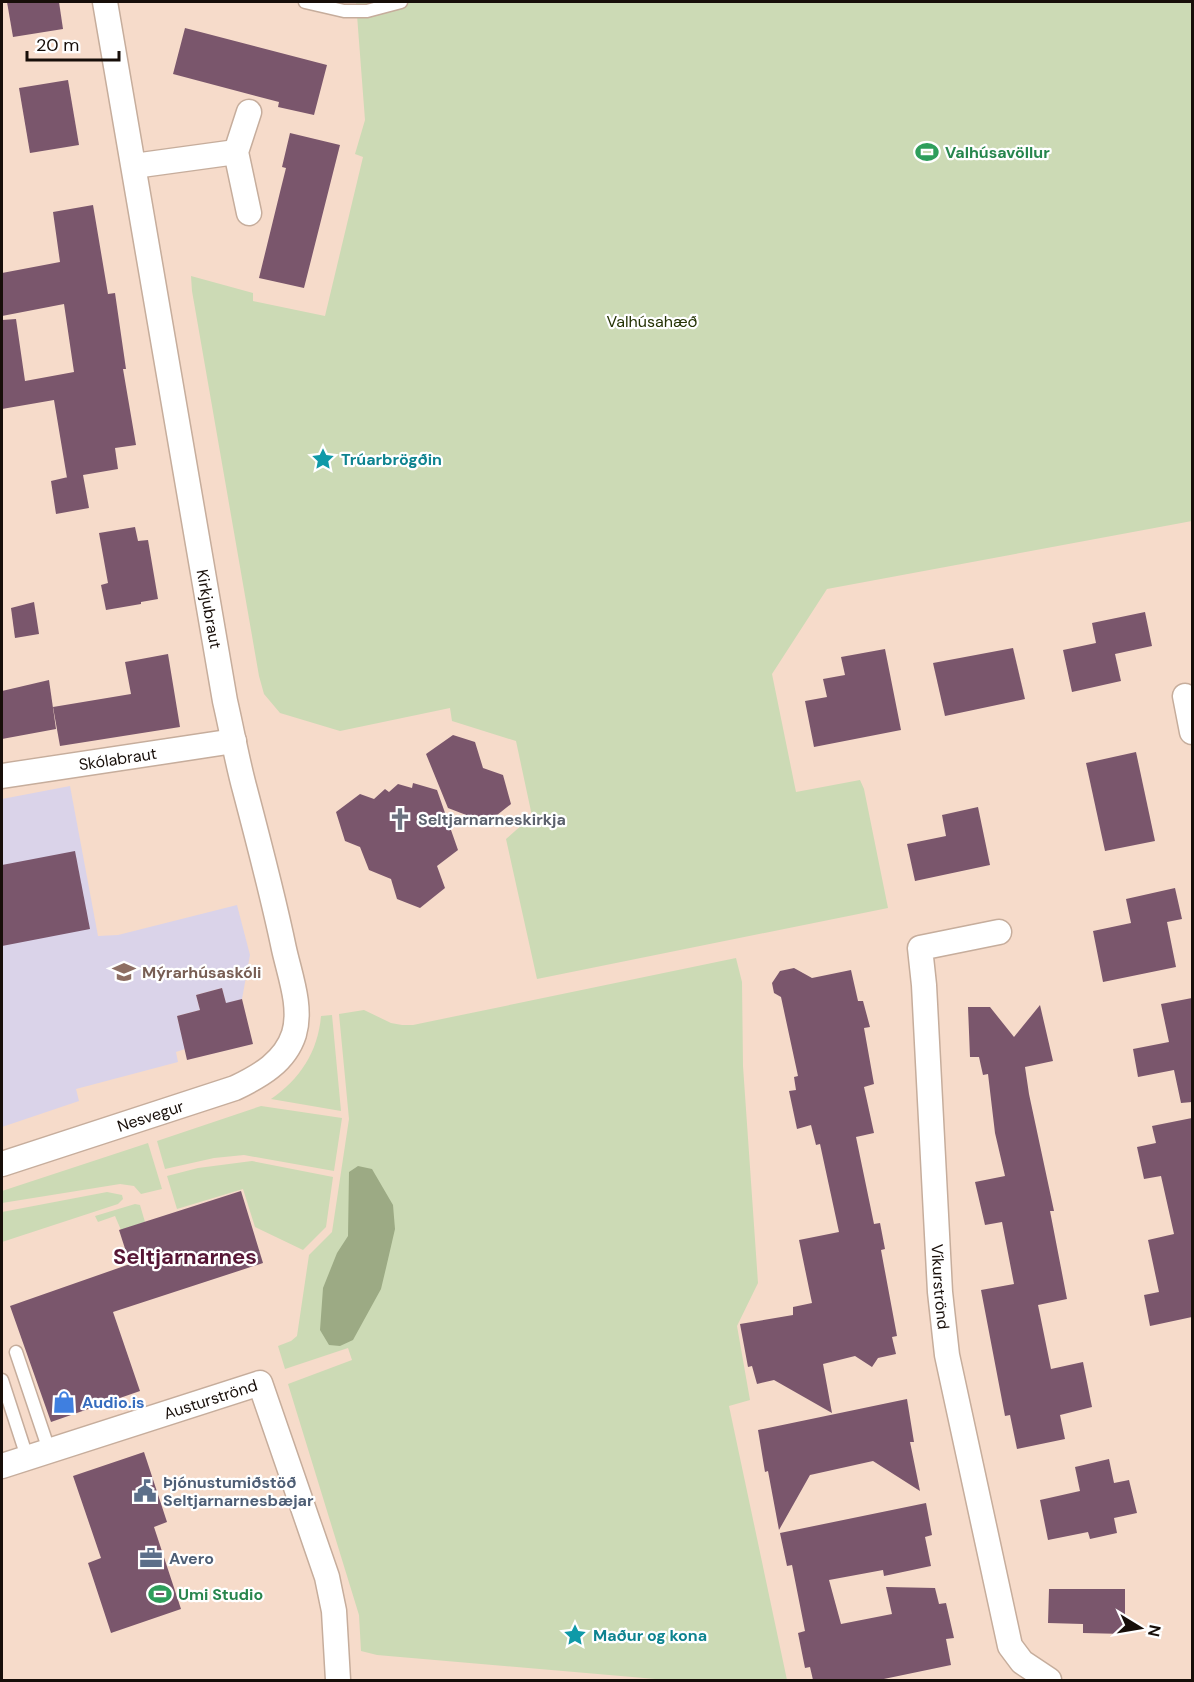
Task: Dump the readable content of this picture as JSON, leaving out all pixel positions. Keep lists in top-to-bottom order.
{
  "streets": {
    "street": [
      "Kirkjubraut",
      "Skólabraut",
      "Nesvegur",
      "Víkurströnd",
      "Austurströnd"
    ]
  },
  "crossings": [
    ["Kirkjubraut", "Skólabraut"],
    ["Kirkjubraut", "Nesvegur"]
  ],
  "districts": ["Seltjarnarnes"],
  "parks": ["Valhúsahæð"],
  "places": {
    "sports": ["Valhúsavöllur", "Umi Studio"],
    "place": ["Trúarbrögðin", "Maður og kona"],
    "church": ["Seltjarnarneskirkja"],
    "school or university": ["Mýrarhúsaskóli"],
    "shop": ["Audio.is"],
    "public building": ["Þjónustumiðstöð Seltjarnarnesbæjar"],
    "office": ["Avero"]
  },
  "scale_bar": "20 m",
  "north": "right"
}
